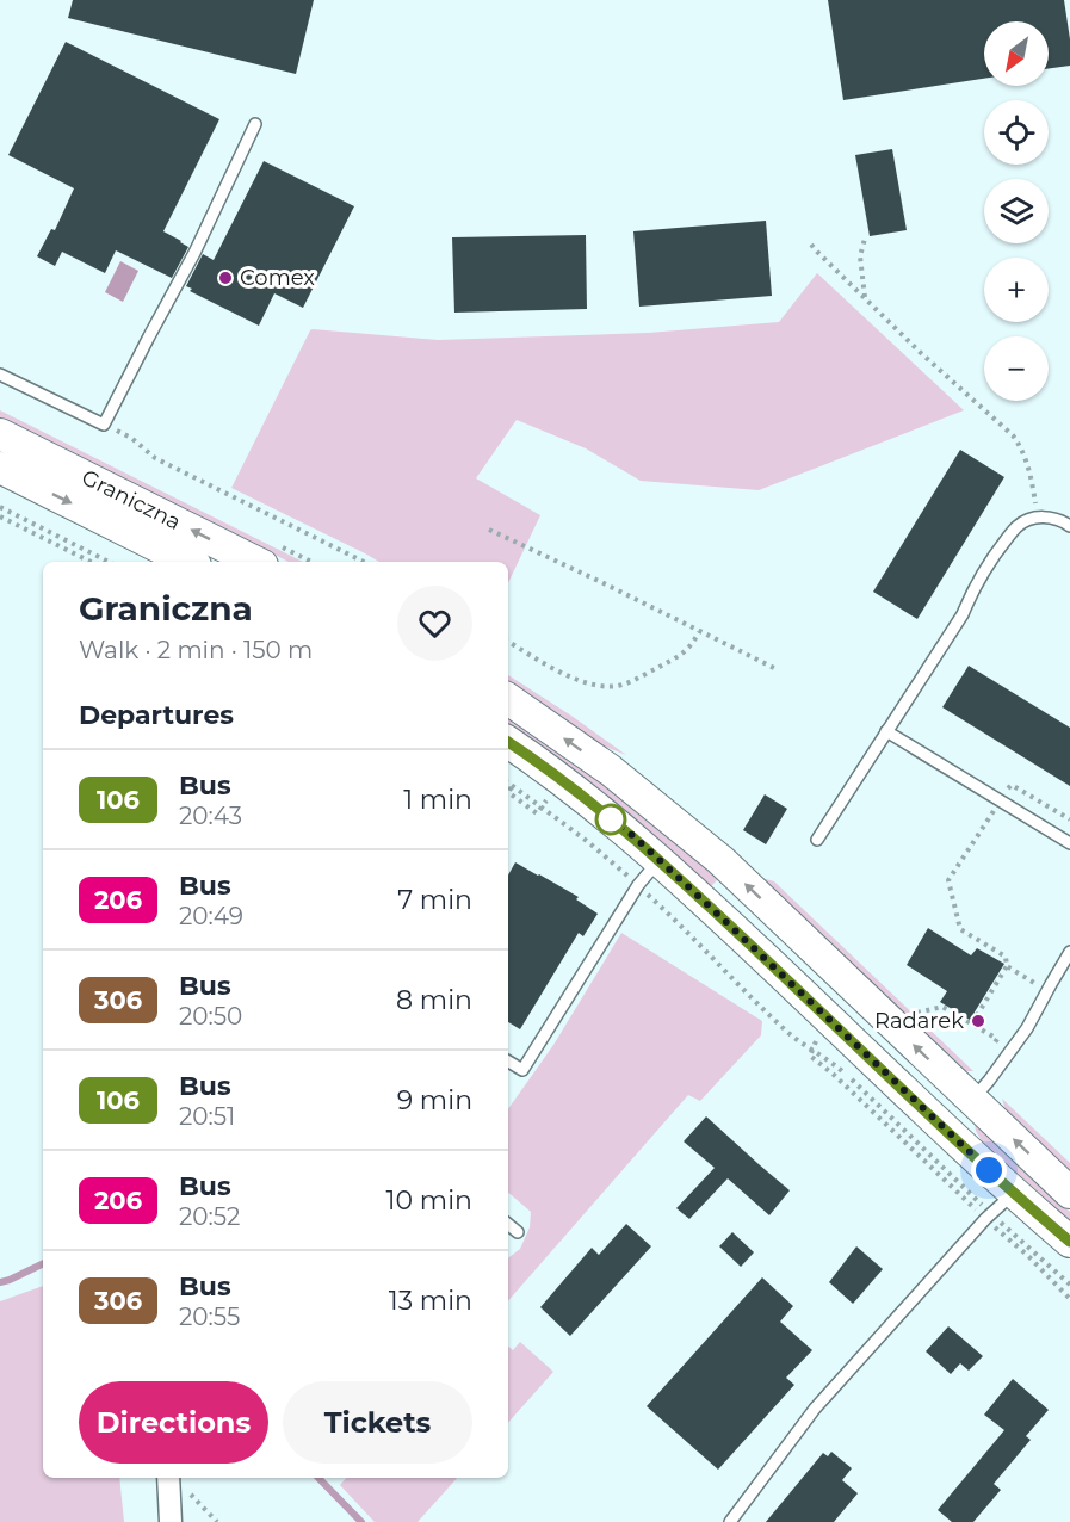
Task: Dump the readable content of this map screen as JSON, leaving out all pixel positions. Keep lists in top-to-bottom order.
{
  "streets": {
    "main road": ["Graniczna"]
  },
  "places": ["Comex", "Radarek"],
  "lines": ["bus line 106"],
  "north": "bottom left",
  "page": {
    "map_buttons": ["+", "−"],
    "heading": [
      ["Graniczna", "Walk · 2 min · 150 m"],
      "Departures"
    ],
    "list": [
      {
        "mark": "106",
        "name": "Bus",
        "note": "20:43",
        "value": "1 min"
      },
      {
        "mark": "206",
        "name": "Bus",
        "note": "20:49",
        "value": "7 min"
      },
      {
        "mark": "306",
        "name": "Bus",
        "note": "20:50",
        "value": "8 min"
      },
      {
        "mark": "106",
        "name": "Bus",
        "note": "20:51",
        "value": "9 min"
      },
      {
        "mark": "206",
        "name": "Bus",
        "note": "20:52",
        "value": "10 min"
      },
      {
        "mark": "306",
        "name": "Bus",
        "note": "20:55",
        "value": "13 min"
      }
    ],
    "buttons": ["Directions", "Tickets"]
  }
}
